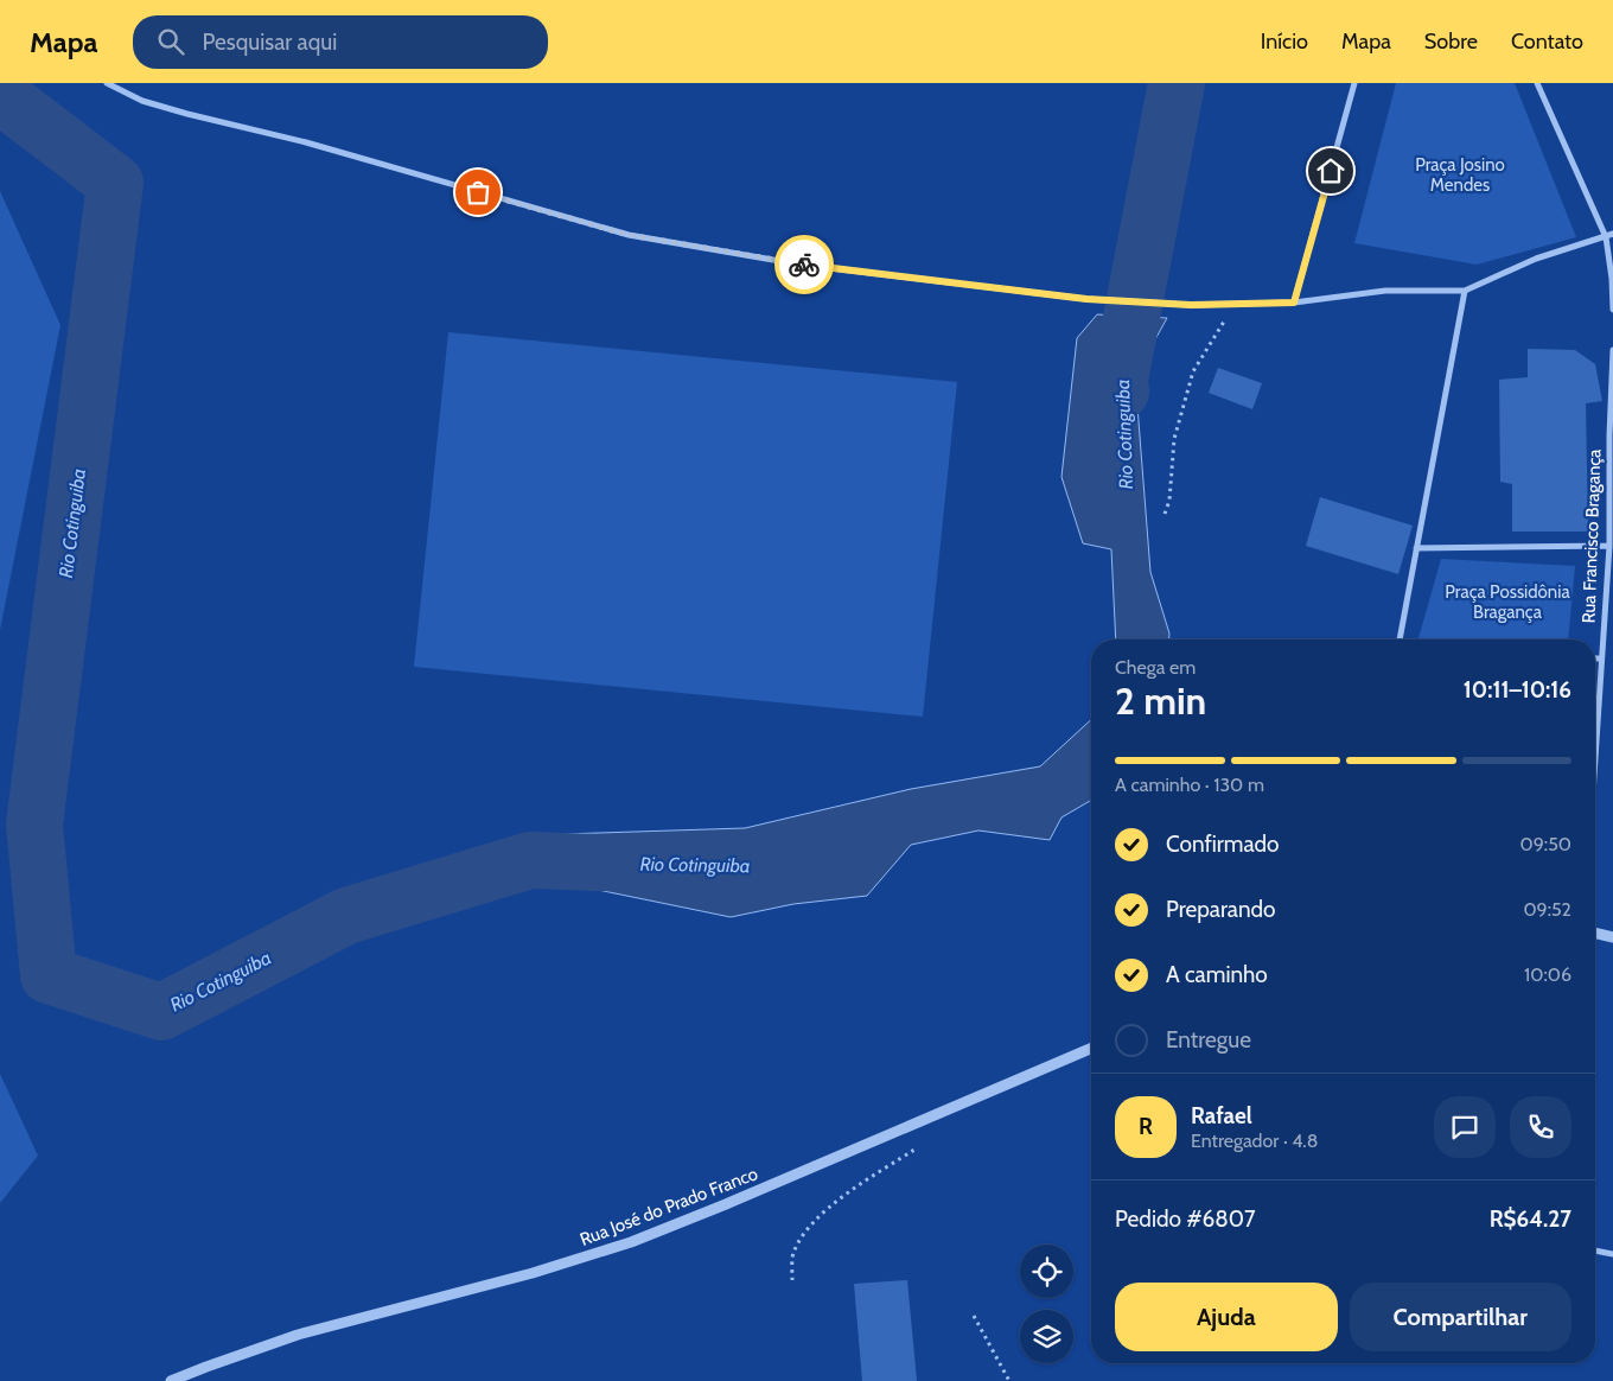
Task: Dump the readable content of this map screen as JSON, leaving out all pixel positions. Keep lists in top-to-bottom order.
{
  "streets": {
    "street": ["Rua Francisco Bragança", "Rua José do Prado Franco"]
  },
  "water": ["Rio Cotinguiba"],
  "parks": ["Praça Josino Mendes", "Praça Possidônia Bragança"],
  "page": {
    "header": "Mapa",
    "search": "Pesquisar aqui",
    "nav": [
      "Início",
      "Mapa",
      "Sobre",
      "Contato"
    ],
    "heading": ["2 min", "Chega em", "10:11–10:16"],
    "panel": [
      "Rafael",
      "Entregador · 4.8",
      "Pedido #6807",
      "R$64.27"
    ],
    "bar": "A caminho · 130 m",
    "list": [
      ["Confirmado", "09:50"],
      ["Preparando", "09:52"],
      ["A caminho", "10:06"],
      "Entregue"
    ],
    "round": "R",
    "buttons": ["Ajuda", "Compartilhar"]
  }
}
